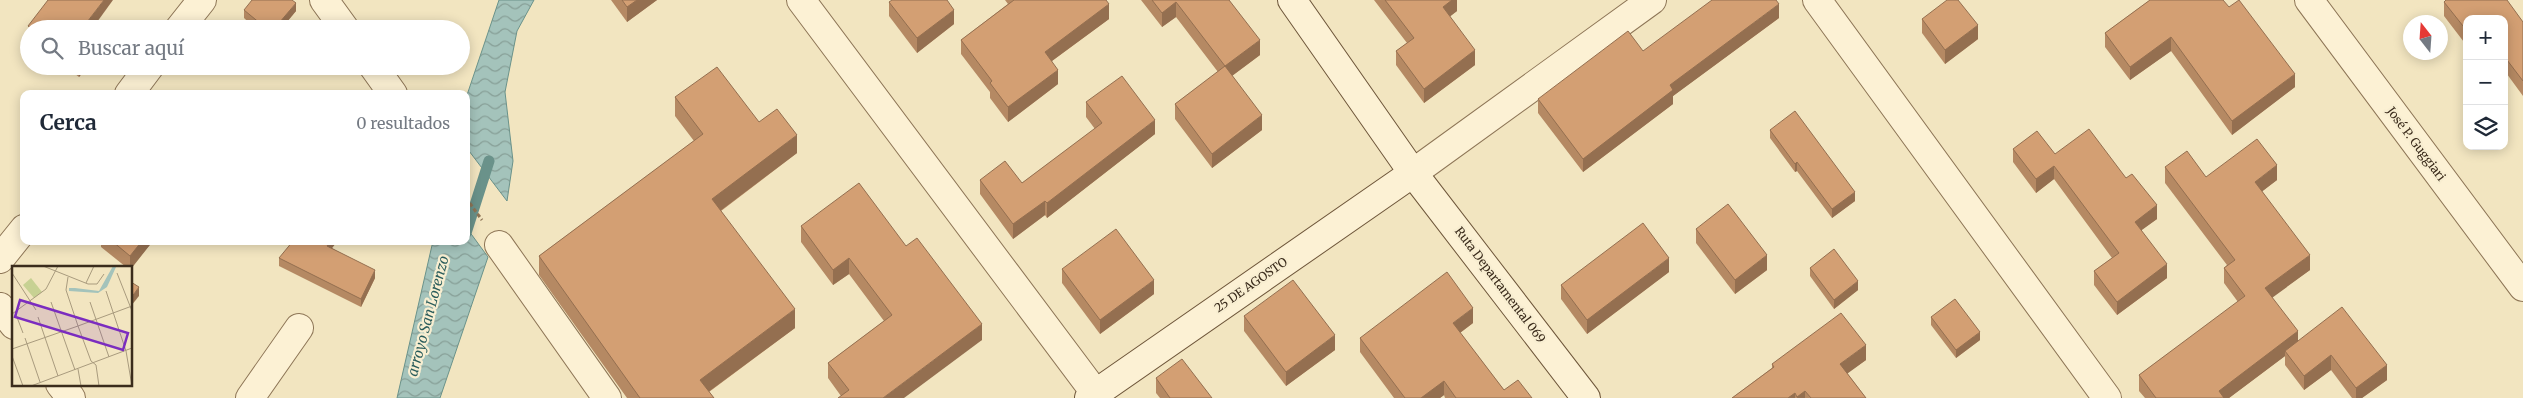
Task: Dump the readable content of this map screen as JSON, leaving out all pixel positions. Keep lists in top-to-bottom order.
{
  "streets": {
    "street": ["José P. Guggiari", "25 DE AGOSTO", "Ruta Departamental 069"]
  },
  "crossings": [
    ["25 DE AGOSTO", "Ruta Departamental 069"]
  ],
  "water": ["arroyo San Lorenzo"],
  "north": "top",
  "page": {
    "map_buttons": ["+", "−"],
    "search": "Buscar aquí",
    "heading": ["Cerca", "0 resultados"]
  }
}
